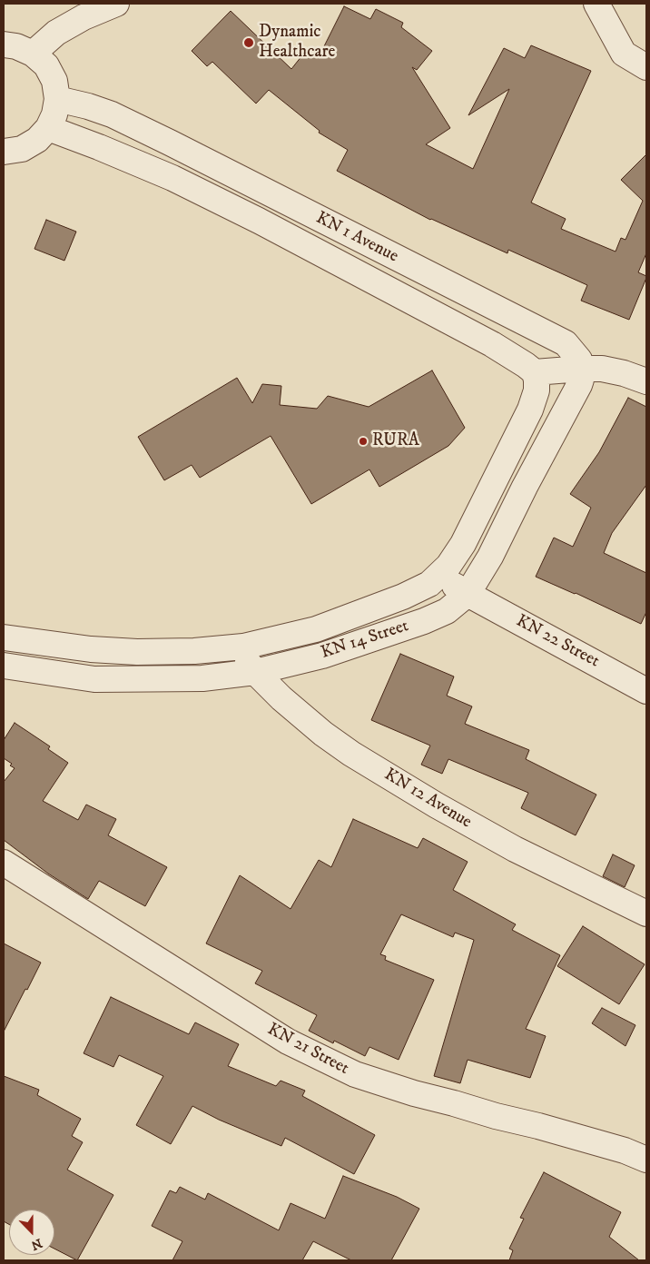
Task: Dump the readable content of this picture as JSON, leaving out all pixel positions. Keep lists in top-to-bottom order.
{
  "streets": {
    "street": [
      "KN 1 Avenue",
      "KN 14 Street",
      "KN 22 Street",
      "KN 12 Avenue",
      "KN 21 Street"
    ]
  },
  "crossings": [
    ["KN 1 Avenue", "KN 14 Street"],
    ["KN 14 Street", "KN 22 Street"],
    ["KN 14 Street", "KN 12 Avenue"]
  ],
  "places": ["Dynamic Healthcare", "RURA"],
  "north": "bottom"
}
